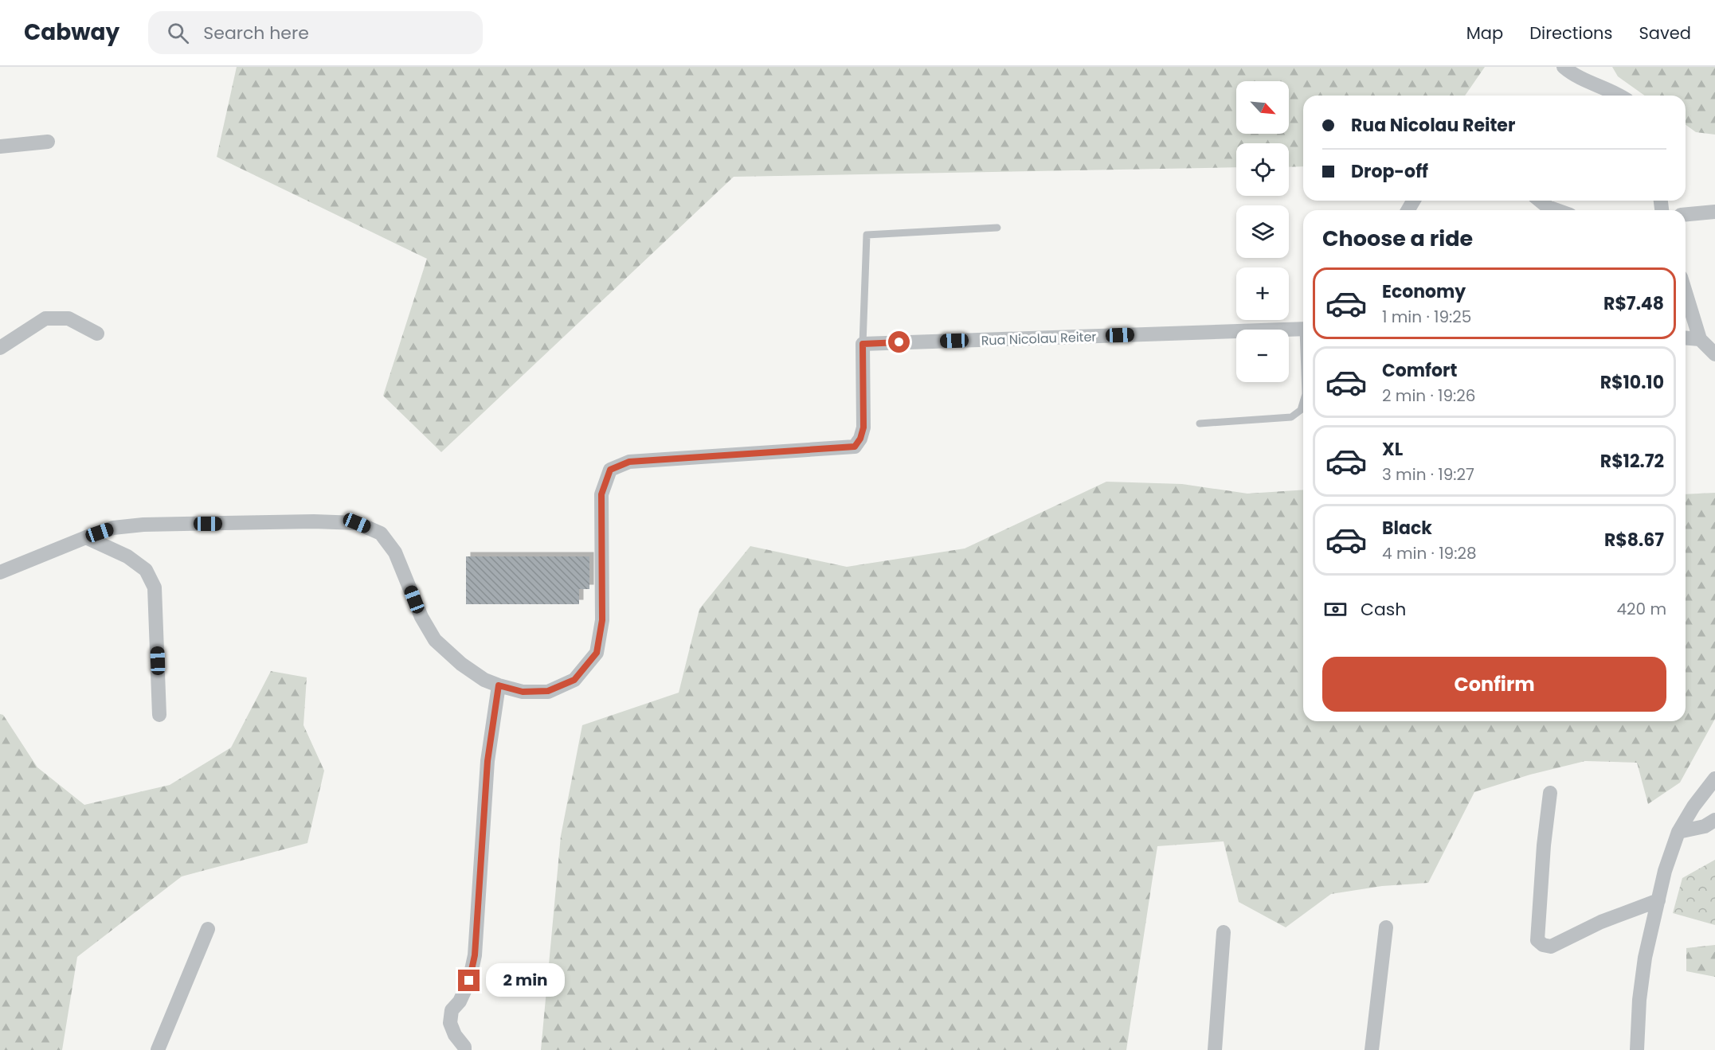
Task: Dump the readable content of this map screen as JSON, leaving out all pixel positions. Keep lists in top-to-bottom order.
{
  "streets": {
    "street": ["Rua Nicolau Reiter"]
  },
  "north": "bottom right",
  "page": {
    "header": "Cabway",
    "search": "Search here",
    "nav": ["Map", "Directions", "Saved"],
    "map_buttons": ["+", "−"],
    "banner": ["Rua Nicolau Reiter", "Drop-off"],
    "heading": "Choose a ride",
    "list": [
      {
        "name": "Economy",
        "note": "1 min · 19:25",
        "value": "R$7.48"
      },
      {
        "name": "Comfort",
        "note": "2 min · 19:26",
        "value": "R$10.10"
      },
      {
        "name": "XL",
        "note": "3 min · 19:27",
        "value": "R$12.72"
      },
      {
        "name": "Black",
        "note": "4 min · 19:28",
        "value": "R$8.67"
      }
    ],
    "pay": ["Cash", "420 m"],
    "buttons": "Confirm",
    "bubble": "2 min"
  }
}
